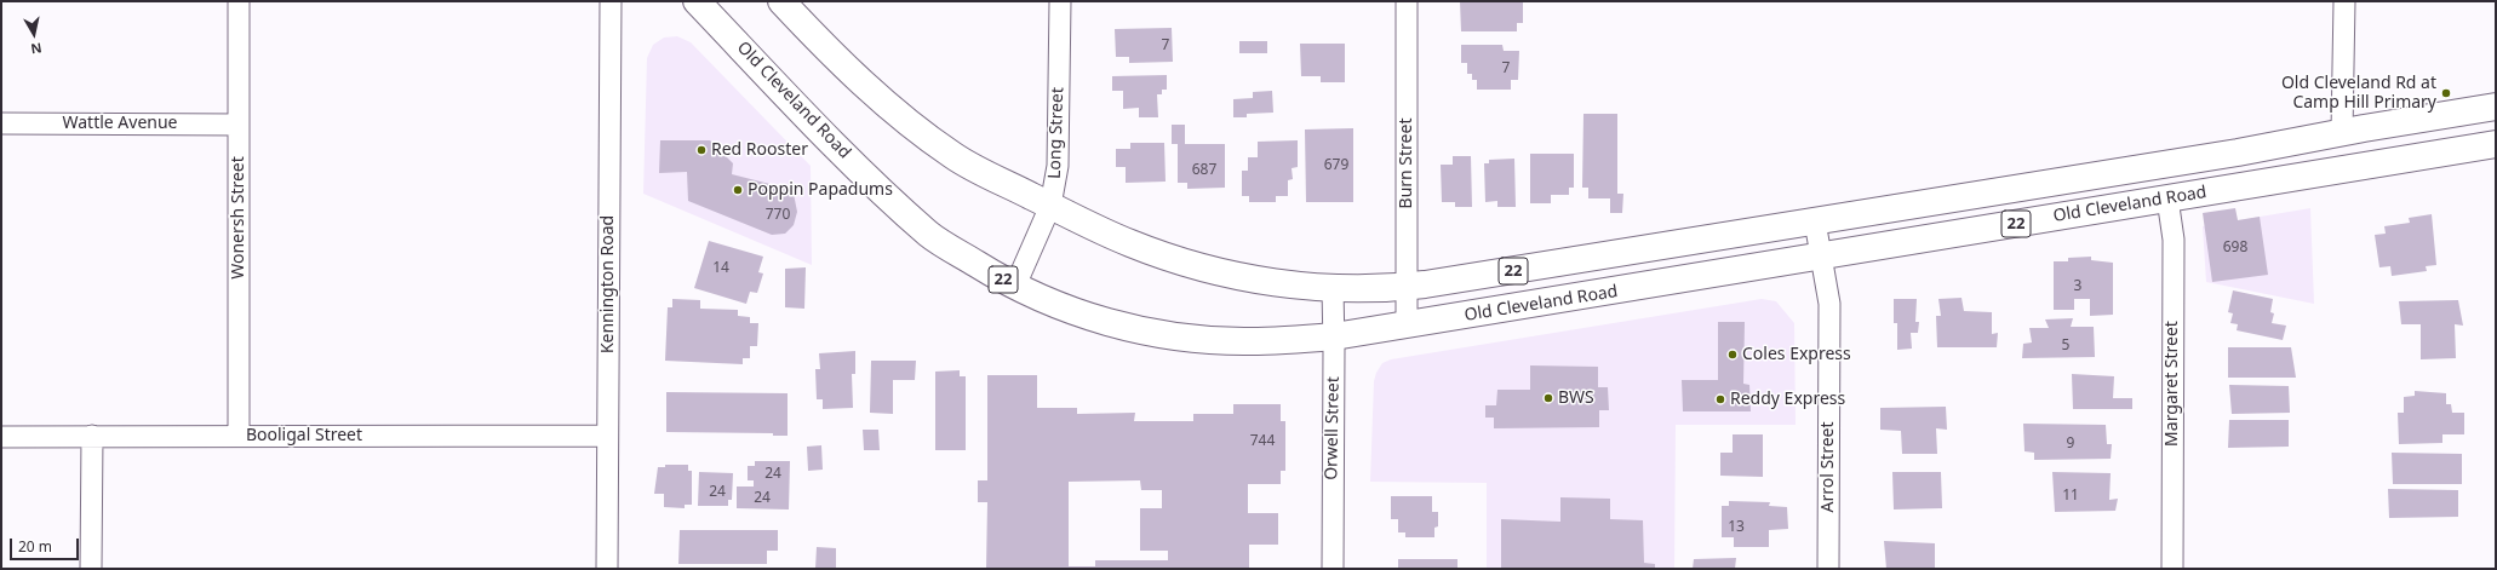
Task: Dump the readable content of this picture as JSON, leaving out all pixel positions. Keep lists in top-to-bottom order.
{
  "streets": {
    "highway": ["Old Cleveland Road", "22"],
    "street": [
      "Wattle Avenue",
      "Long Street",
      "Burn Street",
      "Wonersh Street",
      "Kennington Road",
      "Margaret Street",
      "Orwell Street",
      "Booligal Street",
      "Arrol Street"
    ]
  },
  "crossings": [
    ["Old Cleveland Road", "Long Street"],
    ["Old Cleveland Road", "Burn Street"],
    ["Old Cleveland Road", "Margaret Street"],
    ["Old Cleveland Road", "Orwell Street"],
    ["Old Cleveland Road", "Arrol Street"],
    ["Wattle Avenue", "Wonersh Street"],
    ["Wonersh Street", "Booligal Street"],
    ["Kennington Road", "Booligal Street"]
  ],
  "places": [
    "Old Cleveland Rd at Camp Hill Primary",
    "Red Rooster",
    "Poppin Papadums",
    "Coles Express",
    "BWS",
    "Reddy Express"
  ],
  "house_numbers": [
    "7",
    "7",
    "679",
    "687",
    "770",
    "698",
    "14",
    "3",
    "5",
    "744",
    "9",
    "24",
    "24",
    "11",
    "24",
    "13"
  ],
  "scale_bar": "20 m",
  "north": "bottom"
}
